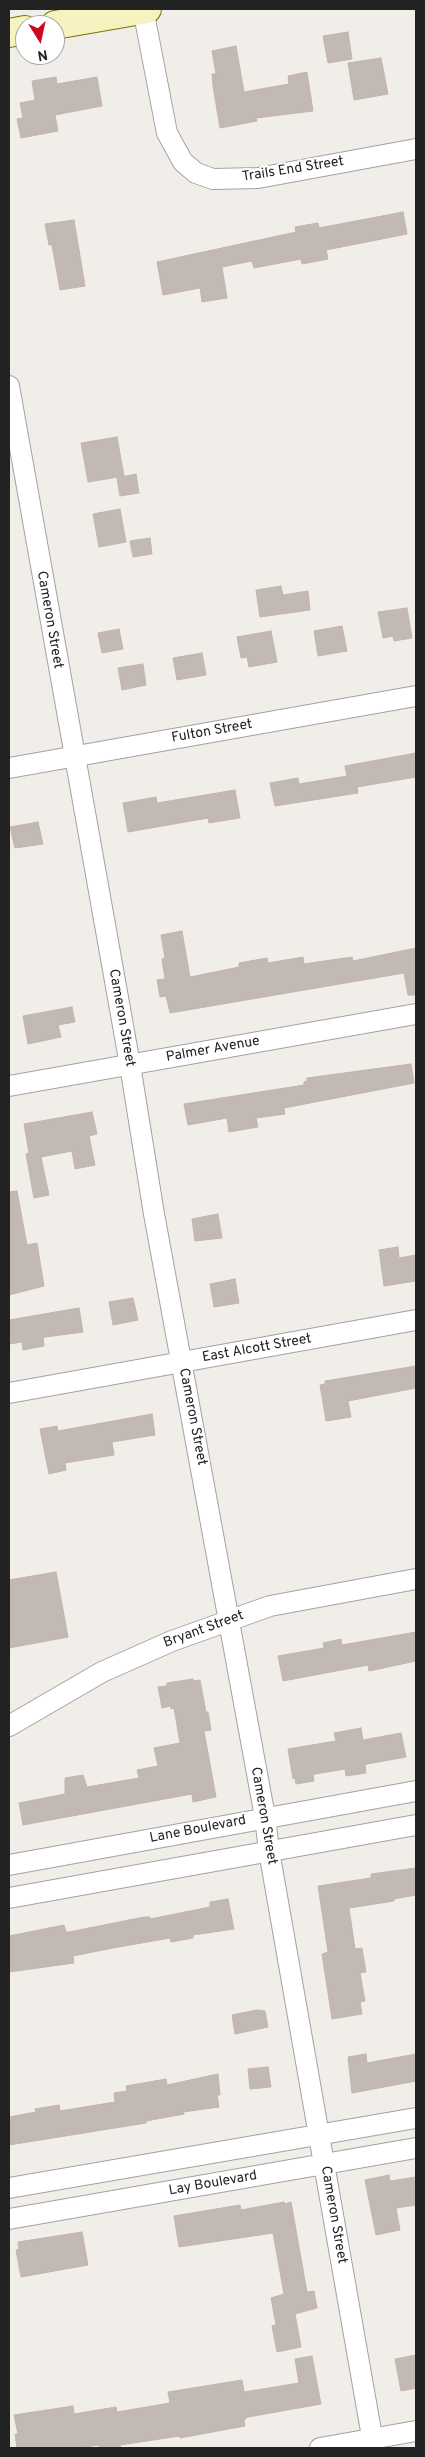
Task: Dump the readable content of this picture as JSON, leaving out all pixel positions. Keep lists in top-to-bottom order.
{
  "streets": {
    "street": [
      "Trails End Street",
      "Cameron Street",
      "Fulton Street",
      "Palmer Avenue",
      "East Alcott Street",
      "Bryant Street",
      "Lane Boulevard",
      "Lay Boulevard"
    ]
  },
  "crossings": [
    ["Cameron Street", "Fulton Street"],
    ["Cameron Street", "Palmer Avenue"],
    ["Cameron Street", "East Alcott Street"],
    ["Cameron Street", "Bryant Street"],
    ["Cameron Street", "Lane Boulevard"],
    ["Cameron Street", "Lay Boulevard"]
  ],
  "north": "bottom"
}
